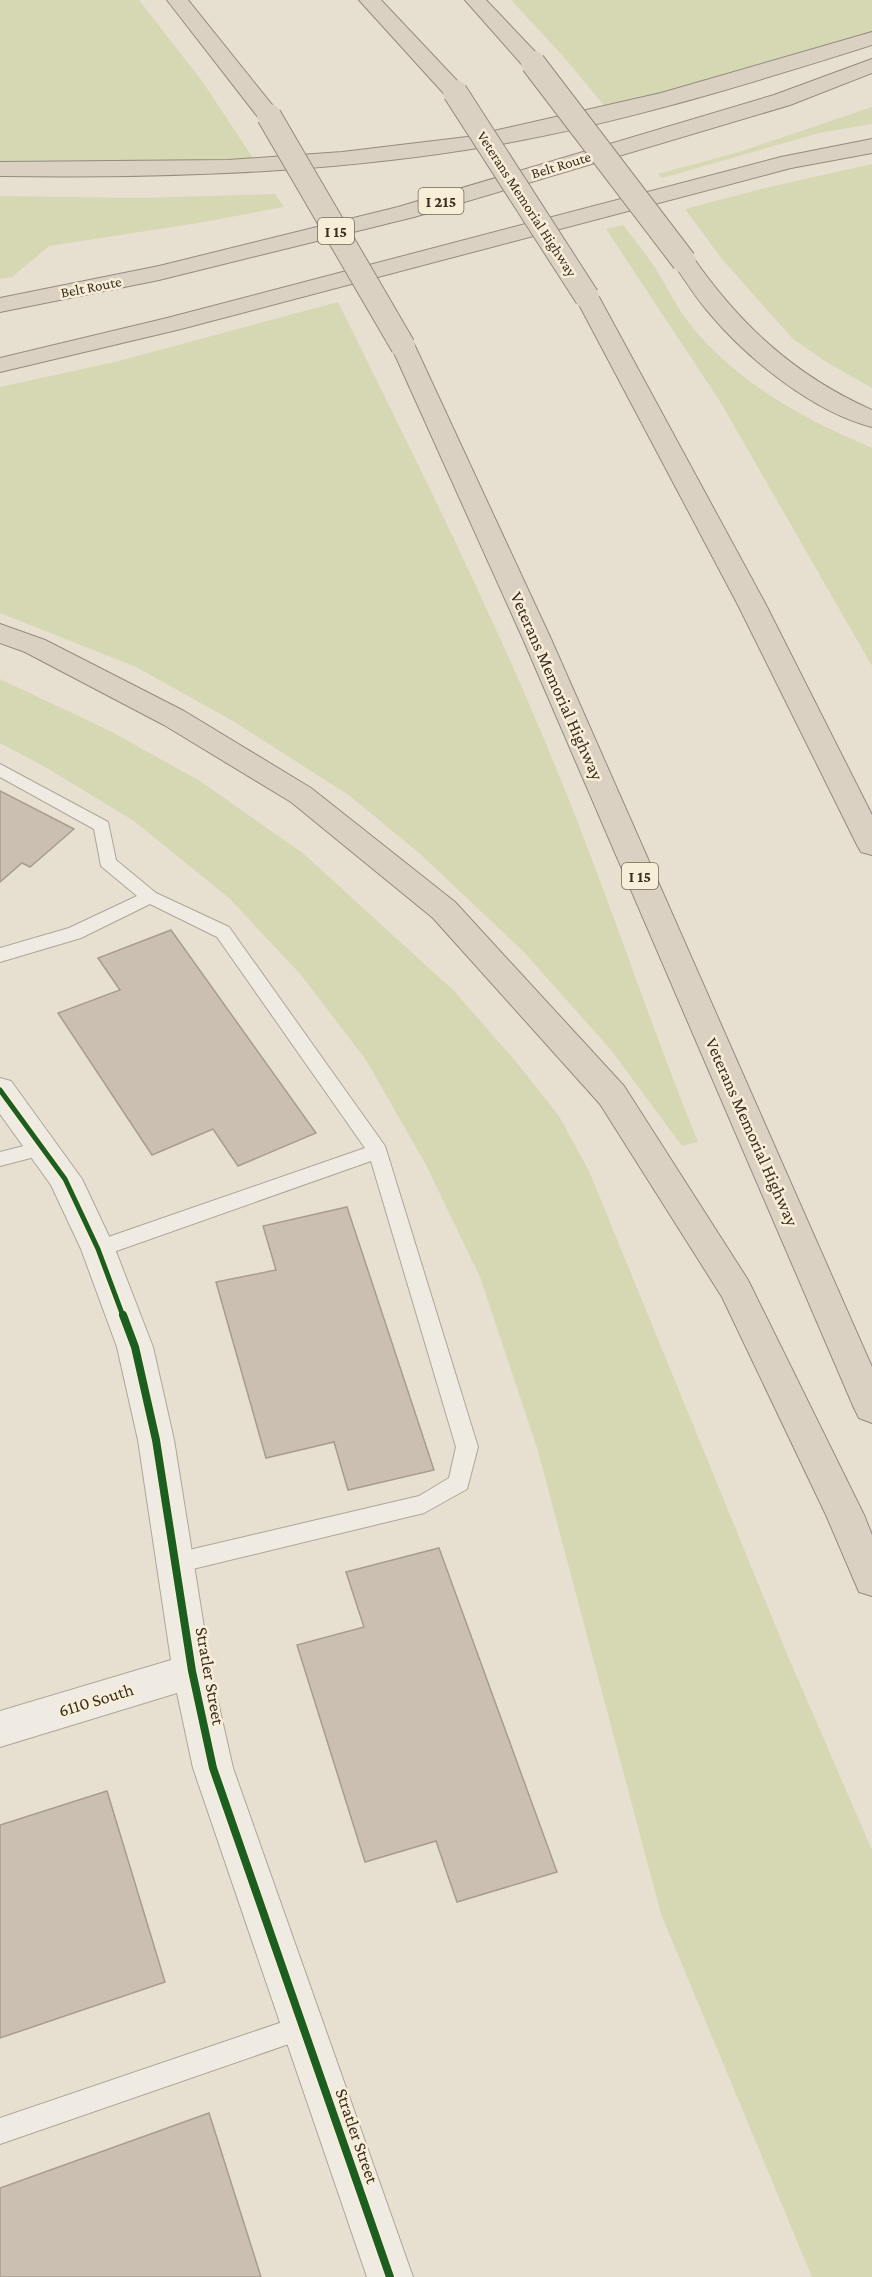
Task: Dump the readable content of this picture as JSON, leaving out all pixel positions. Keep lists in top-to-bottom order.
{
  "streets": {
    "highway": [
      "Belt Route",
      "I 215",
      "Veterans Memorial Highway",
      "I 15"
    ],
    "street": ["Stratler Street", "6110 South"]
  },
  "crossings": [
    ["Stratler Street", "6110 South"]
  ]
}
